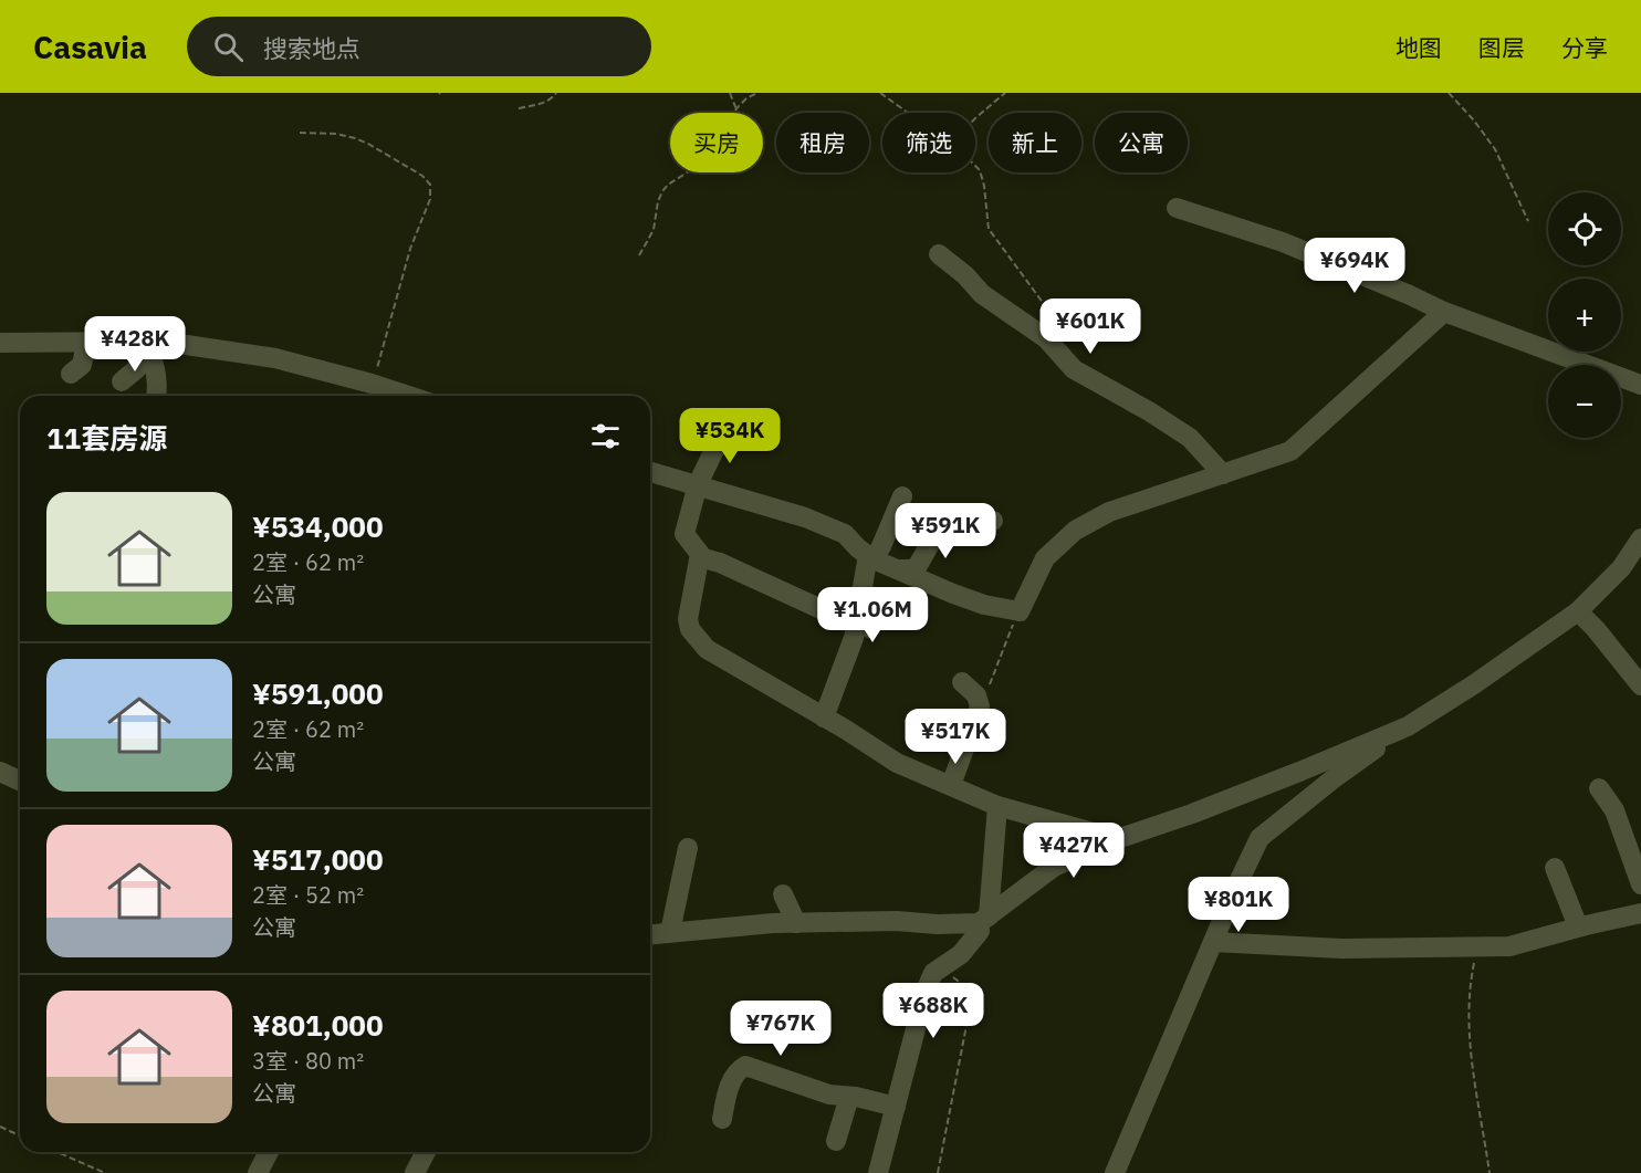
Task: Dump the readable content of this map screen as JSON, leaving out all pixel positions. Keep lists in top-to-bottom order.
{
  "page": {
    "header": "Casavia",
    "search": "搜索地点",
    "nav": ["地图", "图层", "分享"],
    "chip": [
      "买房",
      "租房",
      "筛选",
      "新上",
      "公寓"
    ],
    "map_buttons": ["+", "−"],
    "price": [
      "¥694K",
      "¥601K",
      "¥428K",
      "¥534K",
      "¥591K",
      "¥1.06M",
      "¥517K",
      "¥427K",
      "¥801K",
      "¥688K",
      "¥767K"
    ],
    "heading": "11套房源",
    "list": [
      {
        "name": "¥534,000",
        "note": "2室 · 62 m² · 公寓"
      },
      {
        "name": "¥591,000",
        "note": "2室 · 62 m² · 公寓"
      },
      {
        "name": "¥517,000",
        "note": "2室 · 52 m² · 公寓"
      },
      {
        "name": "¥801,000",
        "note": "3室 · 80 m² · 公寓"
      }
    ]
  }
}
